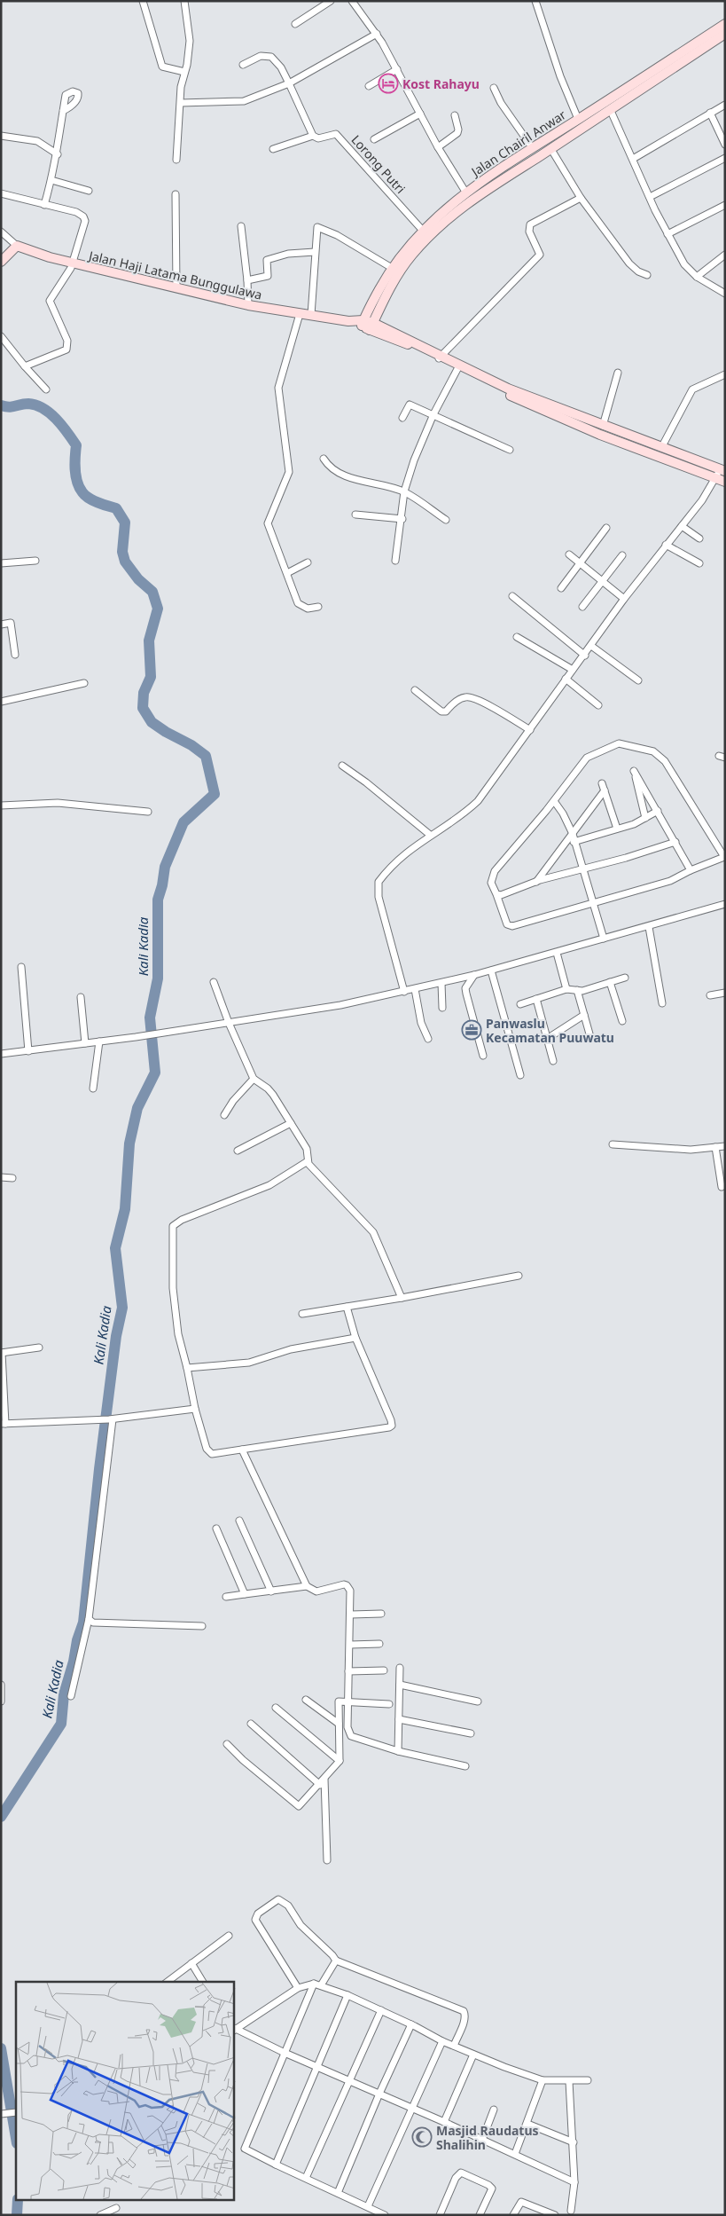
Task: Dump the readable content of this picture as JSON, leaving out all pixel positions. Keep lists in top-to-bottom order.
{
  "streets": {
    "main road": ["Jalan Chairil Anwar", "Jalan Haji Latama Bunggulawa"],
    "street": ["Lorong Putri"]
  },
  "crossings": [
    ["Jalan Chairil Anwar", "Lorong Putri"],
    ["Jalan Chairil Anwar", "Jalan Haji Latama Bunggulawa"]
  ],
  "water": ["Kali Kadia"],
  "places": {
    "hotel": ["Kost Rahayu"],
    "office": ["Panwaslu Kecamatan Puuwatu"],
    "mosque": ["Masjid Raudatus Shalihin"]
  }
}
